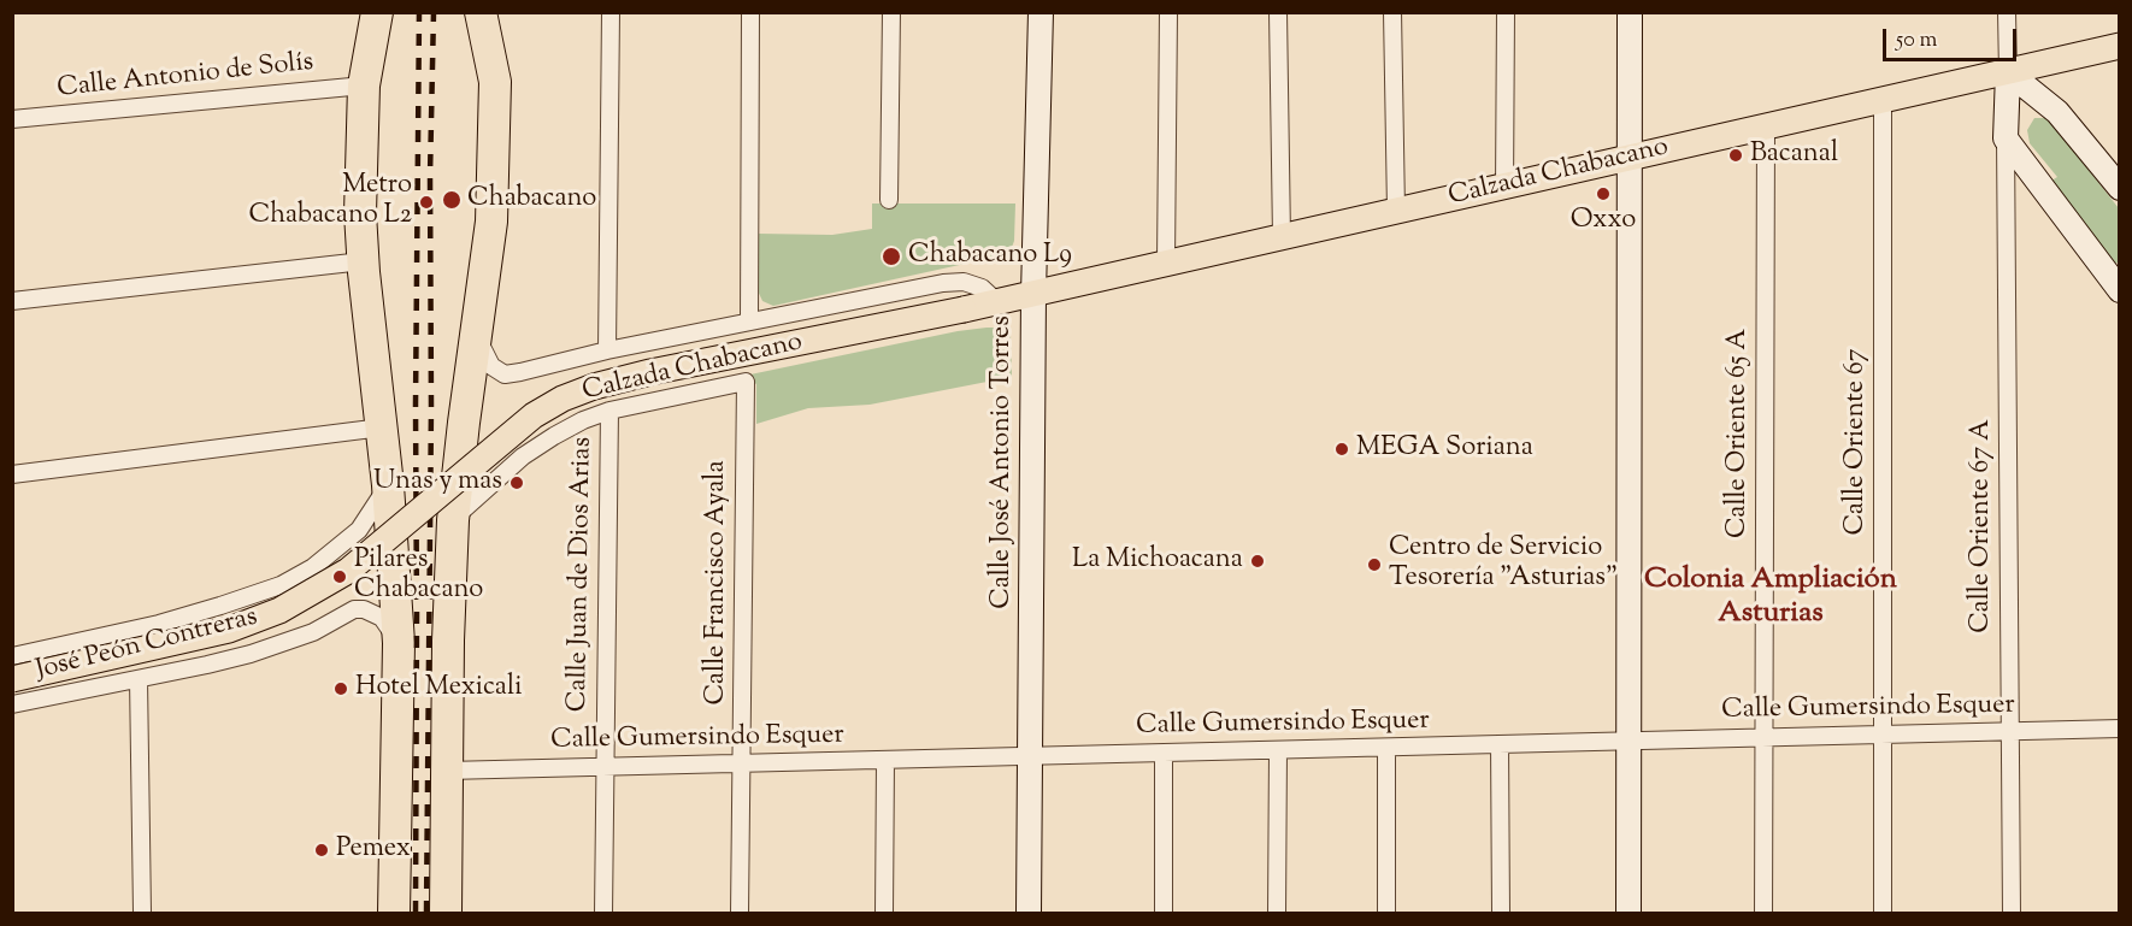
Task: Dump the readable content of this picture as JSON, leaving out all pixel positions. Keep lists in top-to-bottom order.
{
  "streets": {
    "main road": ["Calzada Chabacano", "José Peón Contreras"],
    "street": [
      "Calle Antonio de Solís",
      "Calle Oriente 65 A",
      "Calle Oriente 67",
      "Calle José Antonio Torres",
      "Calle Oriente 67 A",
      "Calle Juan de Dios Arias",
      "Calle Francisco Ayala",
      "Calle Gumersindo Esquer"
    ]
  },
  "crossings": [
    ["Calzada Chabacano", "Calle Oriente 65 A"],
    ["Calzada Chabacano", "Calle Oriente 67"],
    ["Calzada Chabacano", "Calle José Antonio Torres"],
    ["Calzada Chabacano", "Calle Juan de Dios Arias"],
    ["Calzada Chabacano", "Calle Francisco Ayala"],
    ["Calzada Chabacano", "José Peón Contreras"],
    ["Calle Oriente 65 A", "Calle Gumersindo Esquer"],
    ["Calle Oriente 67", "Calle Gumersindo Esquer"],
    ["Calle José Antonio Torres", "Calle Gumersindo Esquer"],
    ["Calle Oriente 67 A", "Calle Gumersindo Esquer"],
    ["Calle Juan de Dios Arias", "Calle Gumersindo Esquer"],
    ["Calle Francisco Ayala", "Calle Gumersindo Esquer"]
  ],
  "districts": ["Colonia Ampliación Asturias"],
  "places": [
    "Bacanal",
    "Oxxo",
    "Chabacano",
    "Metro Chabacano L2",
    "Chabacano L9",
    "MEGA Soriana",
    "Unas y mas",
    "La Michoacana",
    "Centro de Servicio Tesorería \"Asturias\"",
    "Pilares Chabacano",
    "Hotel Mexicali",
    "Pemex"
  ],
  "scale_bar": "50 m"
}
